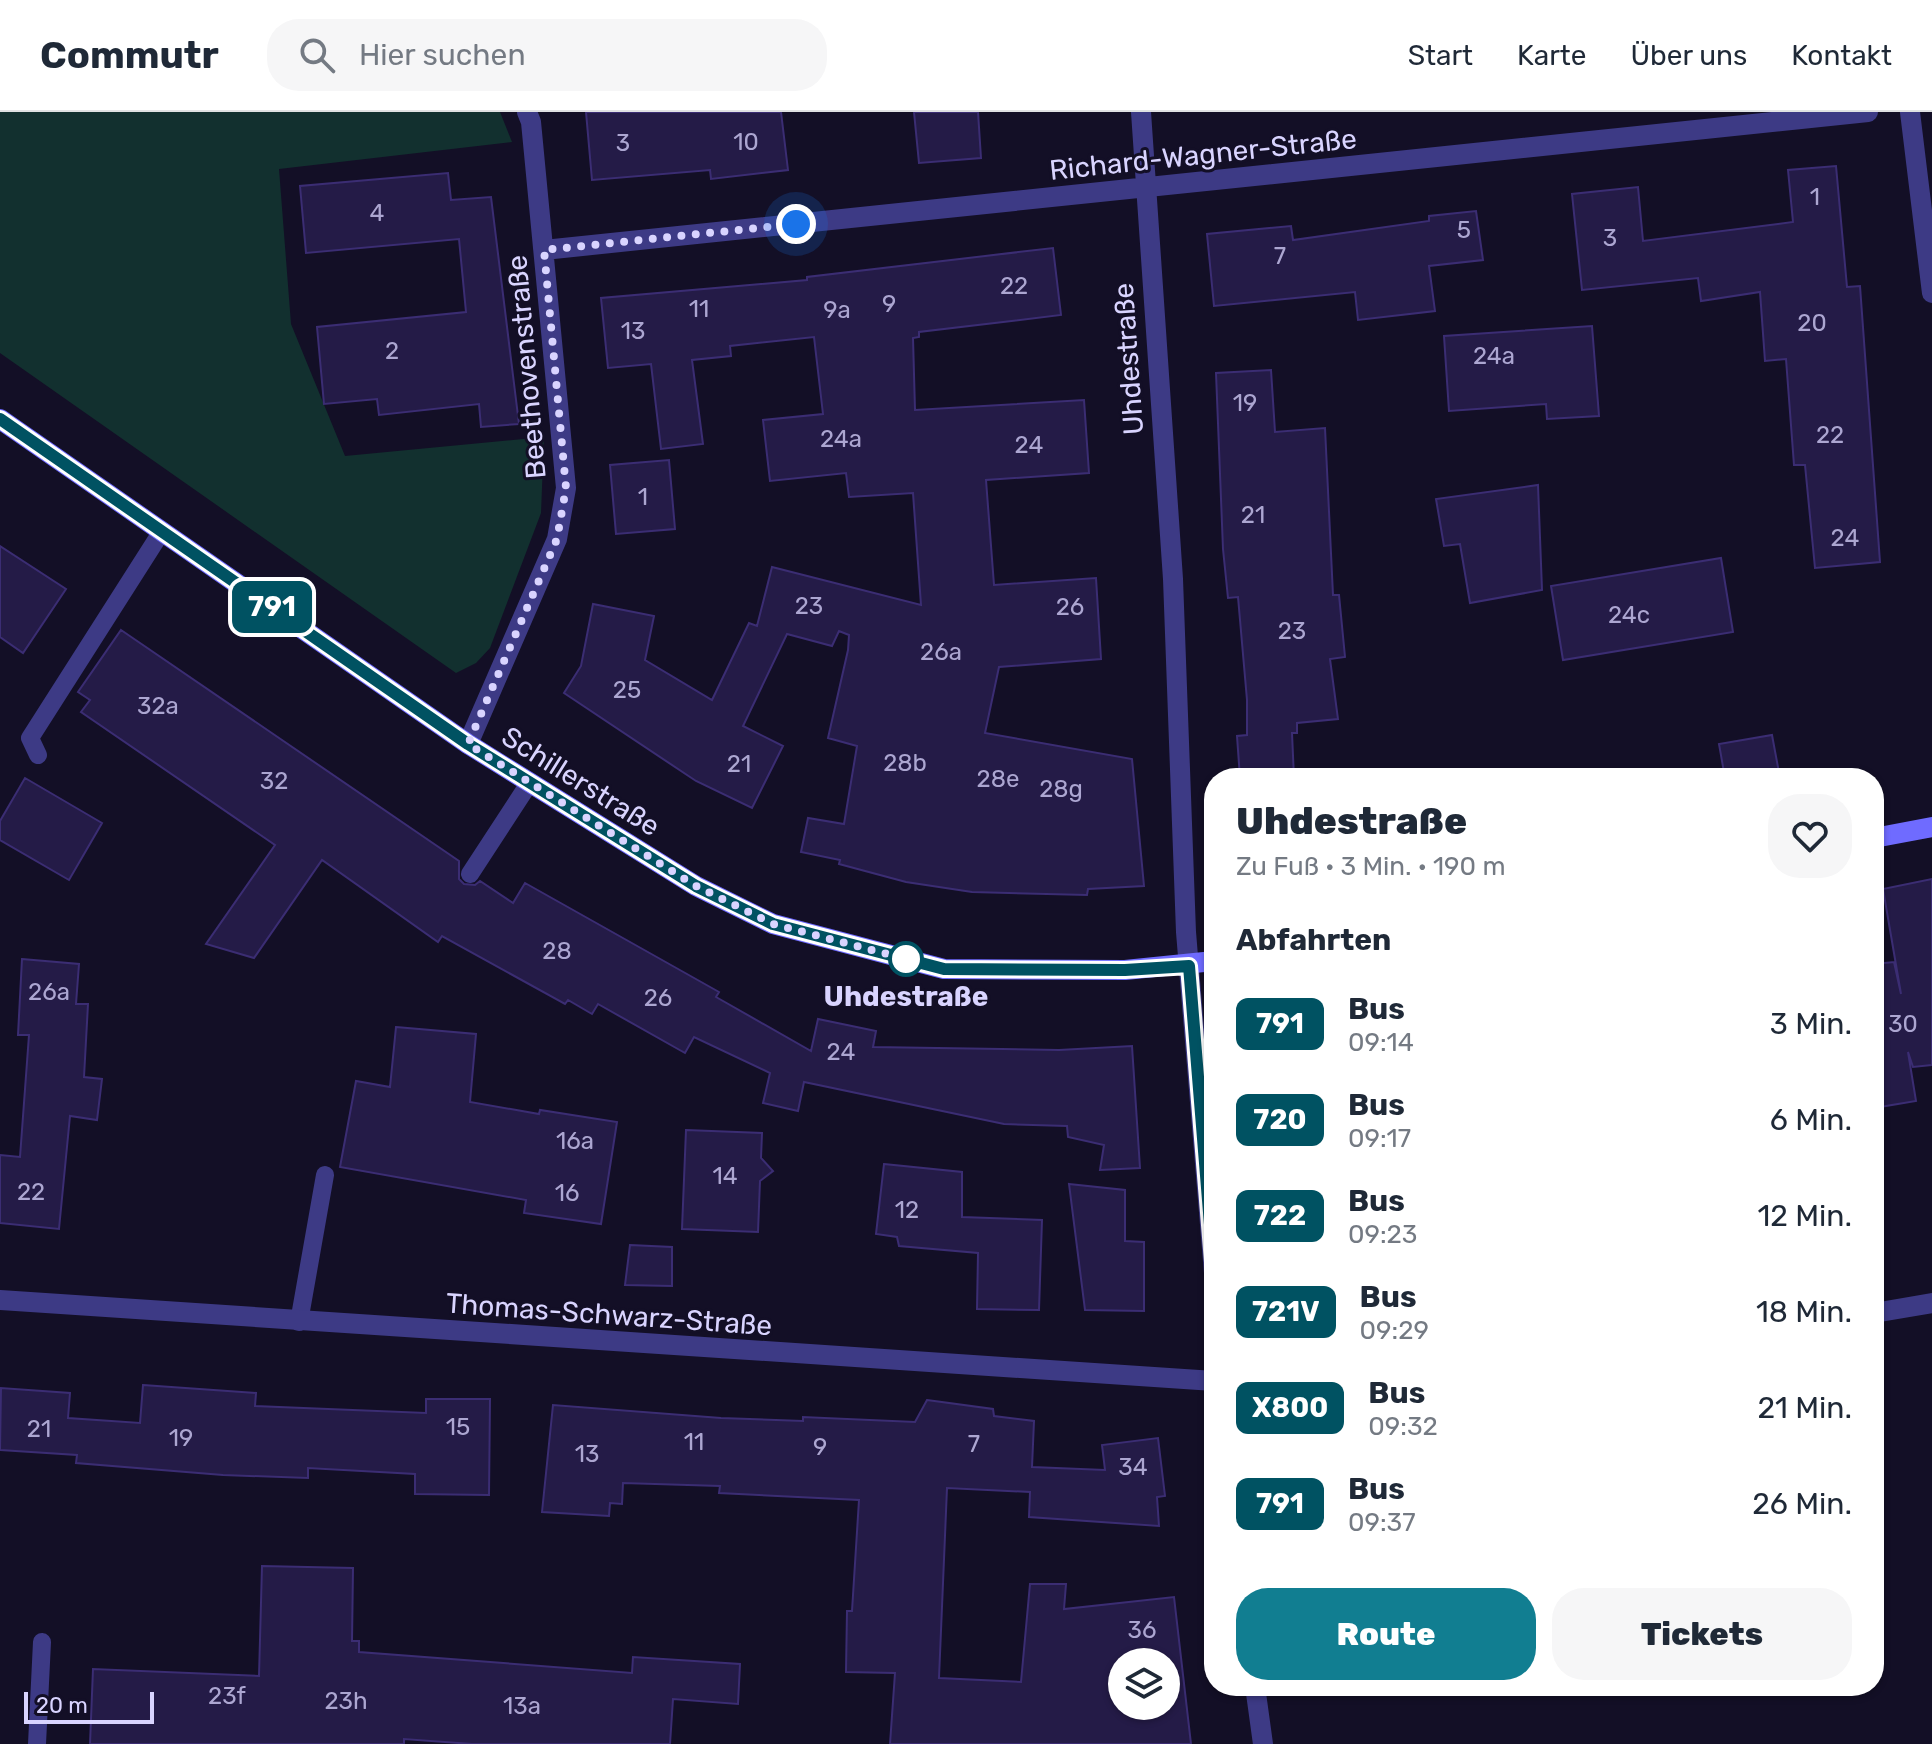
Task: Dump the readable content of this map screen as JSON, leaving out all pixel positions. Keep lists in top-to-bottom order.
{
  "streets": {
    "street": [
      "Richard-Wagner-Straße",
      "Uhdestraße",
      "Beethovenstraße",
      "Schillerstraße",
      "Thomas-Schwarz-Straße"
    ]
  },
  "crossings": [
    ["Richard-Wagner-Straße", "Uhdestraße"],
    ["Richard-Wagner-Straße", "Beethovenstraße"],
    ["Uhdestraße", "Schillerstraße"],
    ["Beethovenstraße", "Schillerstraße"]
  ],
  "places": ["Uhdestraße"],
  "lines": ["bus line 791"],
  "house_numbers": [
    "10",
    "3",
    "1",
    "4",
    "5",
    "3",
    "7",
    "22",
    "9",
    "11",
    "9a",
    "20",
    "13",
    "2",
    "24a",
    "19",
    "22",
    "24a",
    "24",
    "1",
    "21",
    "24",
    "23",
    "26",
    "24c",
    "23",
    "26a",
    "25",
    "32a",
    "28b",
    "21",
    "28e",
    "32",
    "28g",
    "28",
    "26a",
    "26",
    "30",
    "24",
    "16a",
    "14",
    "22",
    "16",
    "12",
    "15",
    "21",
    "19",
    "11",
    "7",
    "9",
    "13",
    "34",
    "36",
    "23f",
    "23h",
    "13a"
  ],
  "scale_bar": "20 m",
  "page": {
    "header": "Commutr",
    "search": "Hier suchen",
    "nav": [
      "Start",
      "Karte",
      "Über uns",
      "Kontakt"
    ],
    "on_map": "791",
    "heading": [
      ["Uhdestraße", "Zu Fuß · 3 Min. · 190 m"],
      "Abfahrten"
    ],
    "list": [
      {
        "mark": "791",
        "name": "Bus",
        "note": "09:14",
        "value": "3 Min."
      },
      {
        "mark": "720",
        "name": "Bus",
        "note": "09:17",
        "value": "6 Min."
      },
      {
        "mark": "722",
        "name": "Bus",
        "note": "09:23",
        "value": "12 Min."
      },
      {
        "mark": "721V",
        "name": "Bus",
        "note": "09:29",
        "value": "18 Min."
      },
      {
        "mark": "X800",
        "name": "Bus",
        "note": "09:32",
        "value": "21 Min."
      },
      {
        "mark": "791",
        "name": "Bus",
        "note": "09:37",
        "value": "26 Min."
      }
    ],
    "buttons": ["Route", "Tickets"],
    "scale": "20 m"
  }
}
